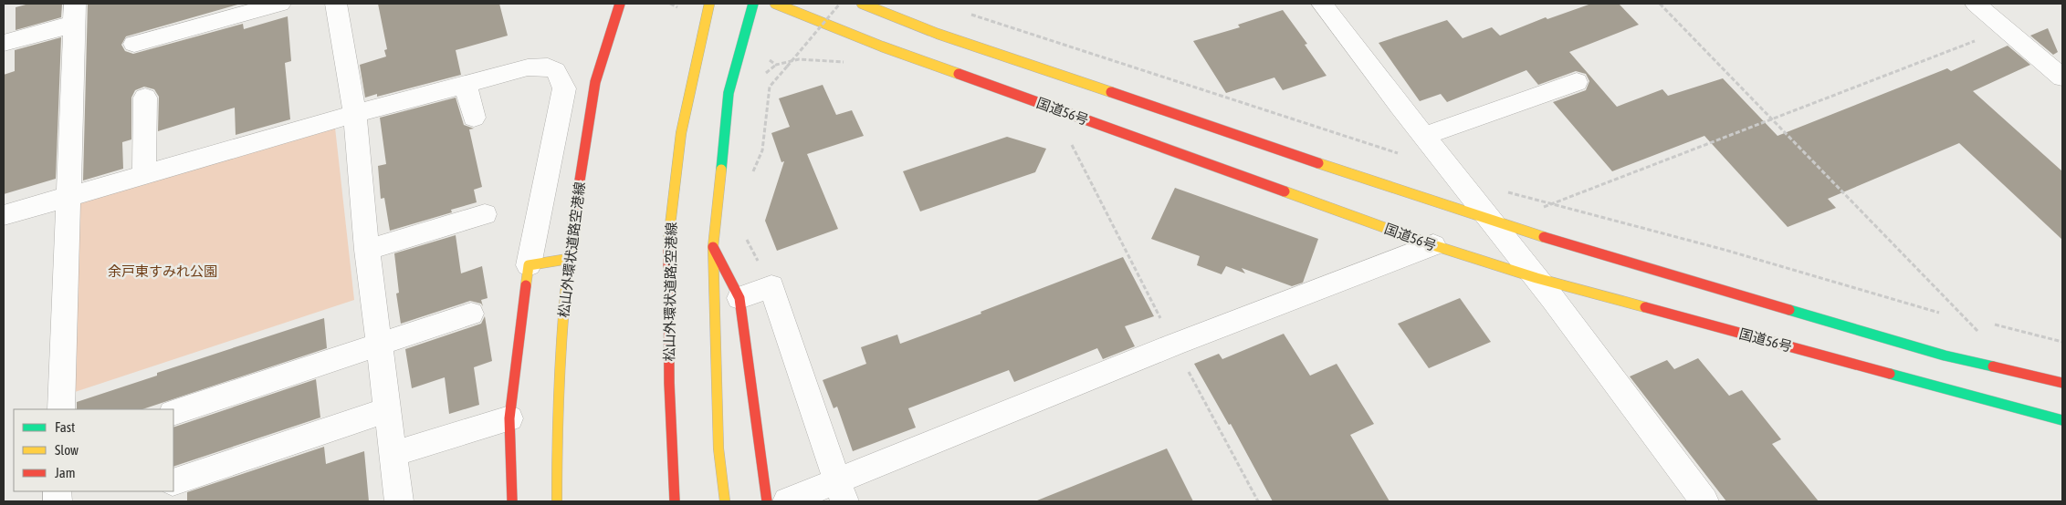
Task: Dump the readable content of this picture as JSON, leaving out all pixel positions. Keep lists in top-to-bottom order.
{
  "streets": {
    "main road": ["国道56号", "松山外環状道路空港線", "松山外環状道路;空港線"]
  },
  "parks": ["余戸東すみれ公園"],
  "legend": ["Fast", "Slow", "Jam"]
}
